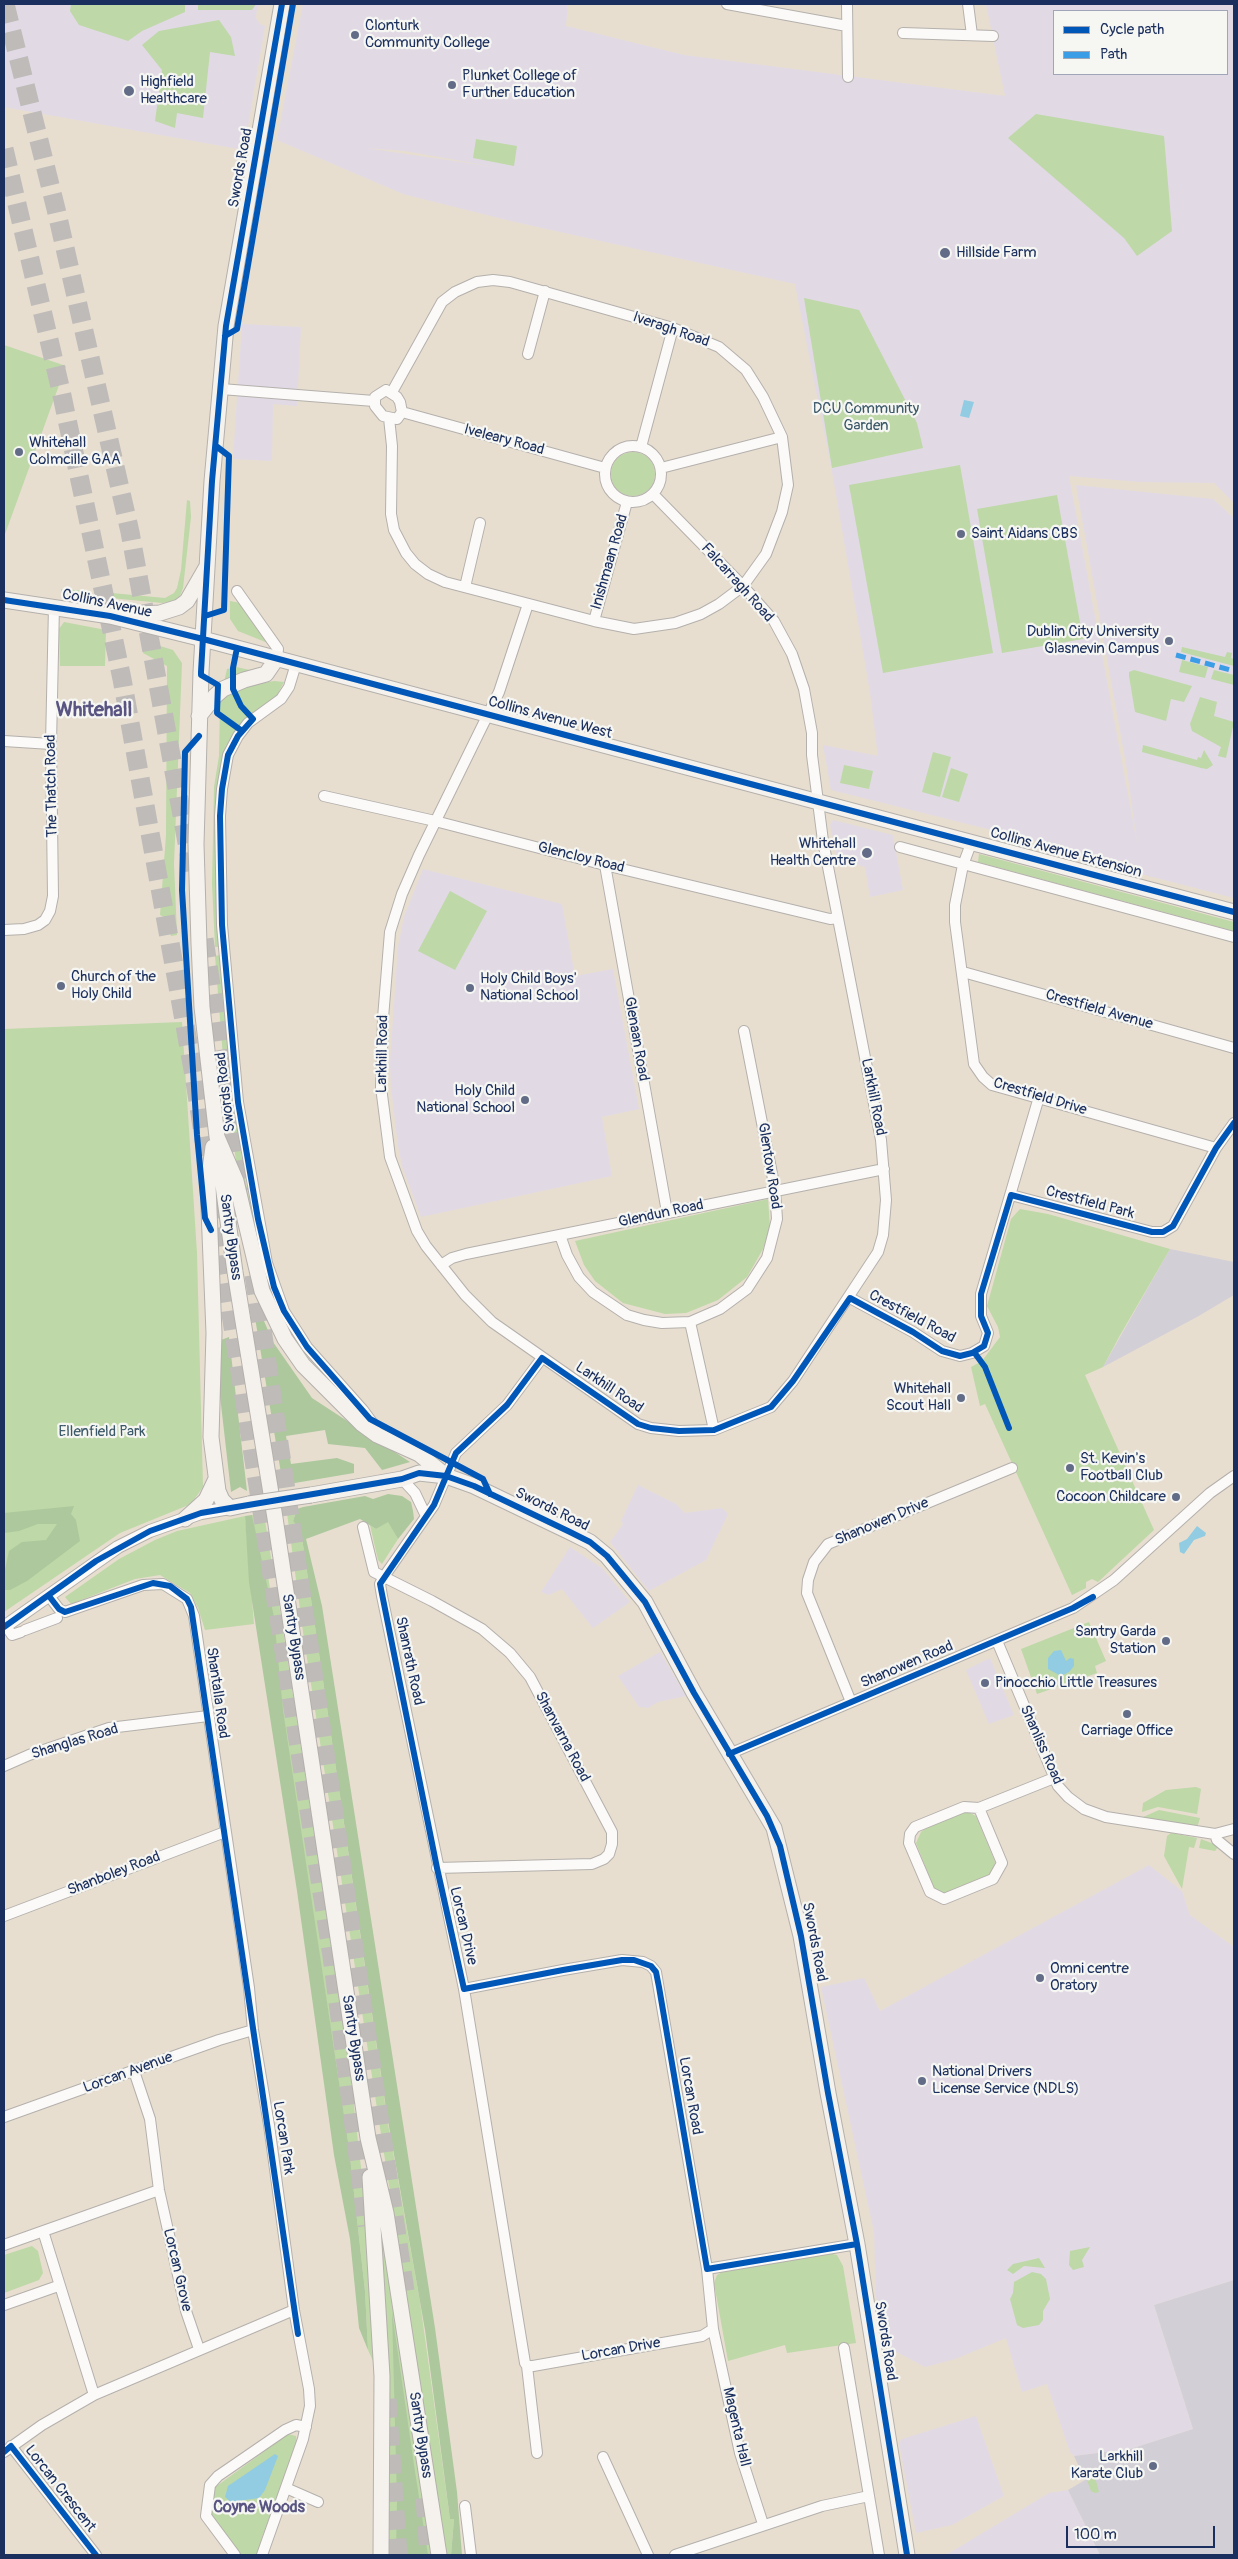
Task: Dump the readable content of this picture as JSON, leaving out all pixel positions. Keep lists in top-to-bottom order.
{
  "streets": {
    "main road": [
      "Swords Road",
      "Collins Avenue",
      "Collins Avenue West",
      "Collins Avenue Extension",
      "Santry Bypass"
    ],
    "street": [
      "Iveragh Road",
      "Iveleary Road",
      "Inishmaan Road",
      "Falcarragh Road",
      "The Thatch Road",
      "Glencloy Road",
      "Crestfield Avenue",
      "Glenaan Road",
      "Larkhill Road",
      "Crestfield Drive",
      "Glentow Road",
      "Crestfield Park",
      "Glendun Road",
      "Crestfield Road",
      "Shanowen Drive",
      "Shanrath Road",
      "Shanowen Road",
      "Shantalla Road",
      "Shanvarna Road",
      "Shanglas Road",
      "Shanliss Road",
      "Shanboley Road",
      "Lorcan Drive",
      "Lorcan Avenue",
      "Lorcan Road",
      "Lorcan Park",
      "Lorcan Grove",
      "Magenta Hall",
      "Lorcan Crescent"
    ]
  },
  "crossings": [
    ["Swords Road", "Collins Avenue"],
    ["Swords Road", "Collins Avenue West"],
    ["Swords Road", "Santry Bypass"],
    ["Swords Road", "Shanowen Road"],
    ["Iveragh Road", "Iveleary Road"],
    ["Iveragh Road", "Inishmaan Road"],
    ["Iveragh Road", "Falcarragh Road"],
    ["Iveleary Road", "Inishmaan Road"],
    ["Iveleary Road", "Falcarragh Road"],
    ["Inishmaan Road", "Falcarragh Road"],
    ["Falcarragh Road", "Collins Avenue West"],
    ["Falcarragh Road", "Larkhill Road"],
    ["Collins Avenue", "Collins Avenue West"],
    ["Collins Avenue", "The Thatch Road"],
    ["Collins Avenue West", "Collins Avenue Extension"],
    ["Collins Avenue West", "Larkhill Road"],
    ["Collins Avenue Extension", "Crestfield Drive"],
    ["Glencloy Road", "Glenaan Road"],
    ["Glencloy Road", "Larkhill Road"],
    ["Crestfield Avenue", "Crestfield Drive"],
    ["Glenaan Road", "Glendun Road"],
    ["Larkhill Road", "Glendun Road"],
    ["Larkhill Road", "Crestfield Road"],
    ["Crestfield Drive", "Crestfield Park"],
    ["Crestfield Drive", "Crestfield Road"],
    ["Glentow Road", "Glendun Road"],
    ["Crestfield Park", "Crestfield Road"],
    ["Shanowen Drive", "Shanowen Road"],
    ["Shanrath Road", "Shanvarna Road"],
    ["Shanrath Road", "Lorcan Drive"],
    ["Shanowen Road", "Shanliss Road"],
    ["Shantalla Road", "Shanglas Road"],
    ["Shantalla Road", "Shanboley Road"],
    ["Shantalla Road", "Lorcan Park"],
    ["Shanvarna Road", "Lorcan Drive"],
    ["Lorcan Drive", "Lorcan Road"],
    ["Lorcan Drive", "Magenta Hall"],
    ["Lorcan Avenue", "Lorcan Park"],
    ["Lorcan Avenue", "Lorcan Grove"],
    ["Lorcan Road", "Magenta Hall"],
    ["Lorcan Park", "Lorcan Crescent"],
    ["Lorcan Grove", "Lorcan Crescent"]
  ],
  "districts": ["Whitehall", "Coyne Woods"],
  "parks": ["DCU Community Garden", "Ellenfield Park"],
  "places": [
    "Clonturk Community College",
    "Plunket College of Further Education",
    "Highfield Healthcare",
    "Hillside Farm",
    "Whitehall Colmcille GAA",
    "Saint Aidans CBS",
    "Dublin City University Glasnevin Campus",
    "Whitehall Health Centre",
    "Church of the Holy Child",
    "Holy Child Boys' National School",
    "Holy Child National School",
    "Whitehall Scout Hall",
    "St. Kevin's Football Club",
    "Cocoon Childcare",
    "Santry Garda Station",
    "Pinocchio Little Treasures",
    "Carriage Office",
    "Omni centre Oratory",
    "National Drivers License Service (NDLS)",
    "Larkhill Karate Club"
  ],
  "legend": ["Cycle path", "Path"],
  "scale_bar": "100 m"
}
